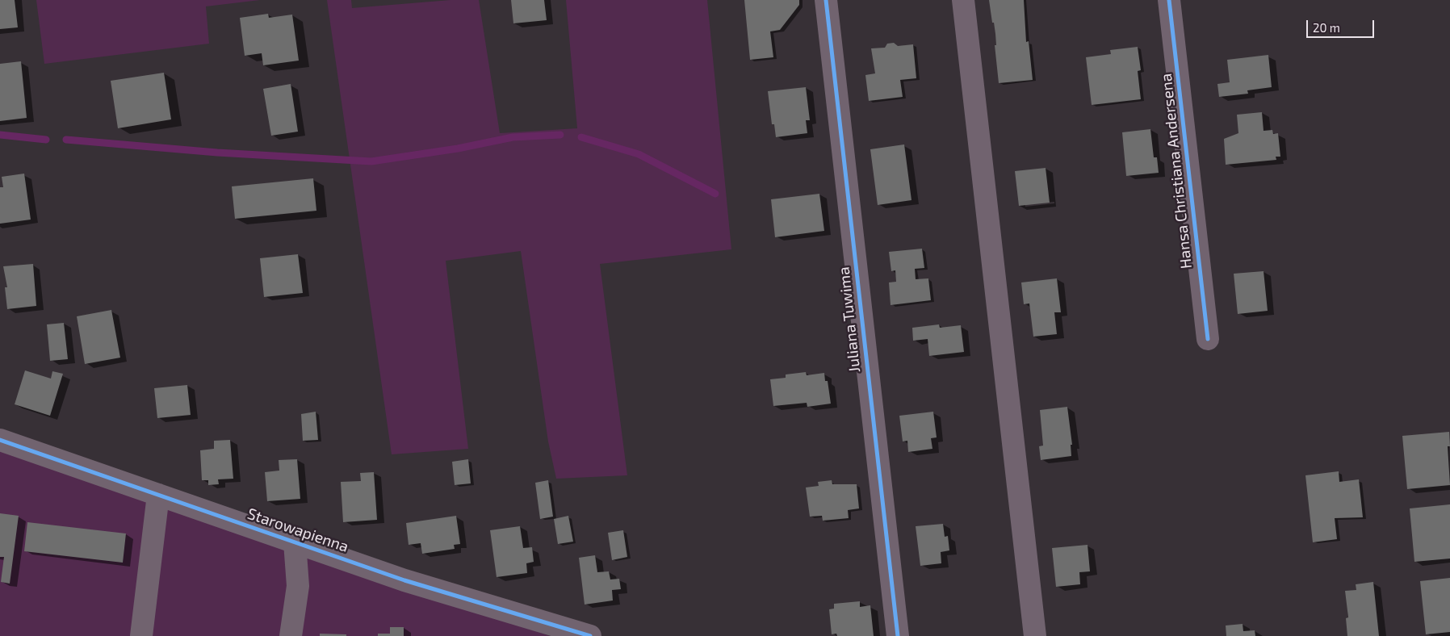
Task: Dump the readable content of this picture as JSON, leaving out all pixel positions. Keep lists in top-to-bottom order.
{
  "streets": {
    "street": ["Hansa Christiana Andersena", "Juliana Tuwima", "Starowapienna"]
  },
  "scale_bar": "20 m"
}
